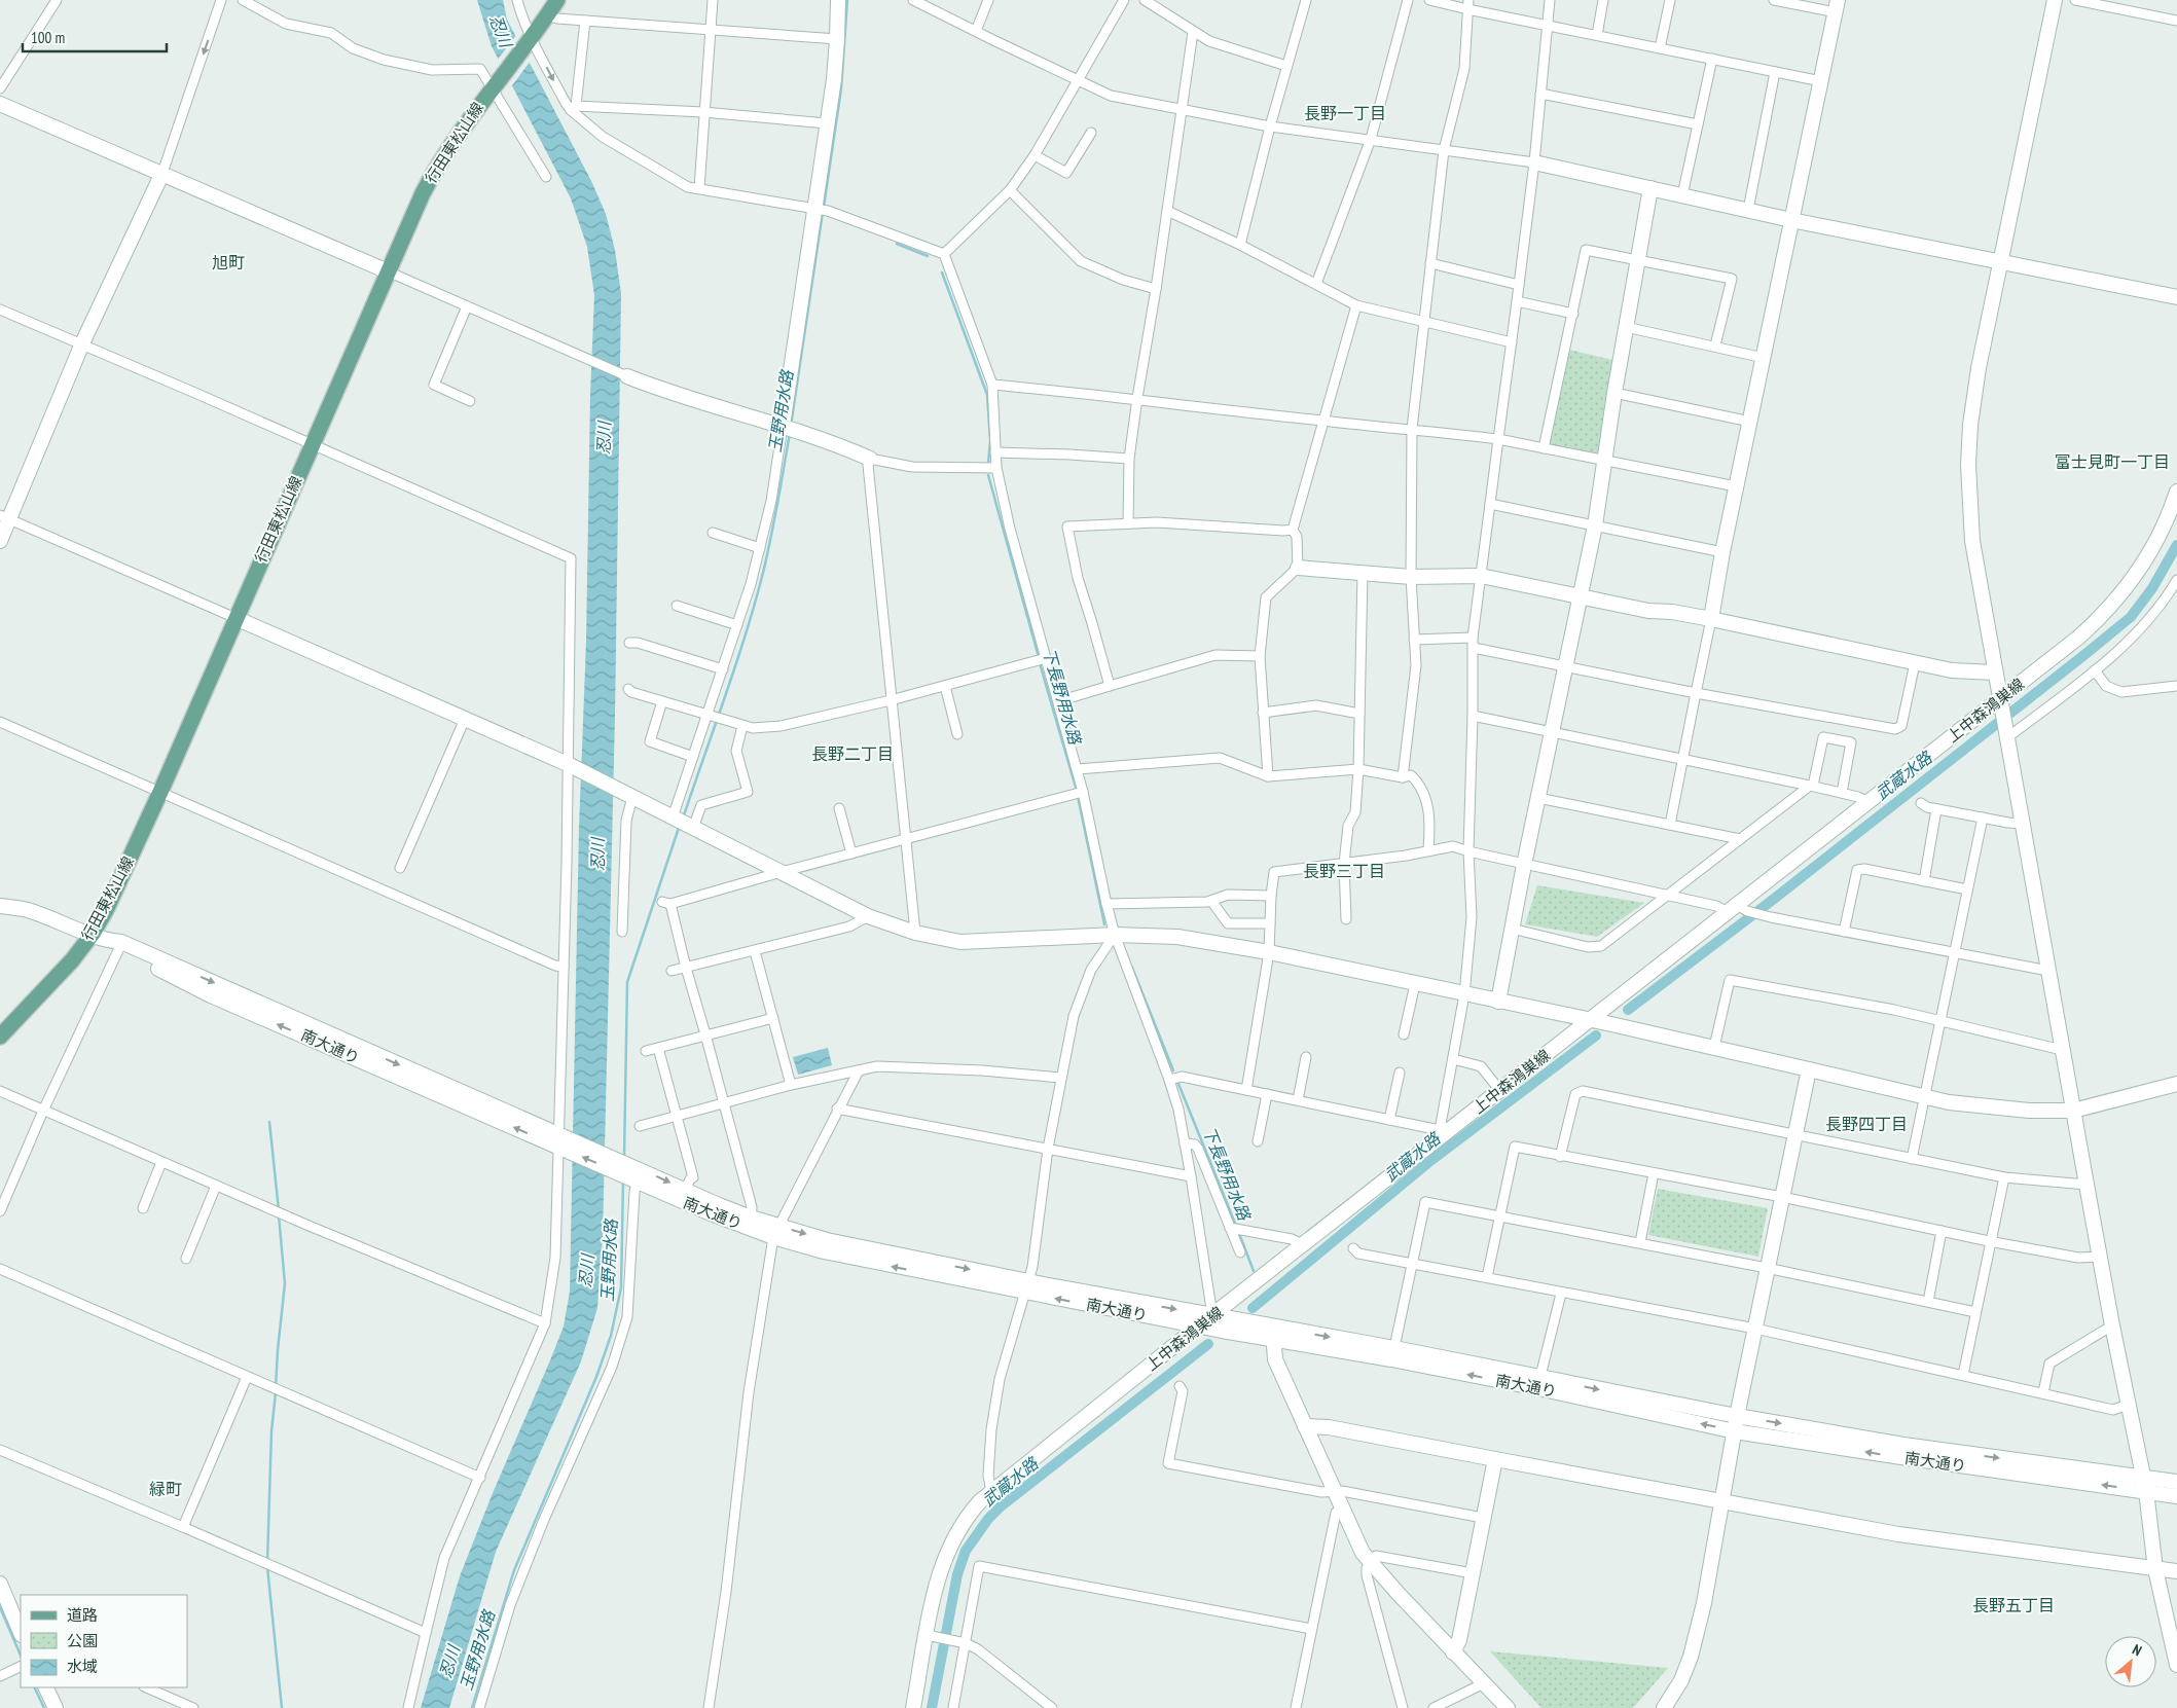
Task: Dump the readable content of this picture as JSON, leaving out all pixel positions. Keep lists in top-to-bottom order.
{
  "streets": {
    "main road": ["行田東松山線"],
    "street": ["上中森鴻巣線", "南大通り"]
  },
  "crossings": [
    ["行田東松山線", "南大通り"],
    ["上中森鴻巣線", "南大通り"]
  ],
  "districts": [
    "長野一丁目",
    "旭町",
    "富士見町一丁目",
    "長野二丁目",
    "長野三丁目",
    "長野四丁目",
    "緑町",
    "長野五丁目"
  ],
  "water": [
    "忍川",
    "玉野用水路",
    "下長野用水路",
    "武蔵水路"
  ],
  "legend": ["道路", "公園", "水域"],
  "scale_bar": "100 m",
  "north": "top right"
}
